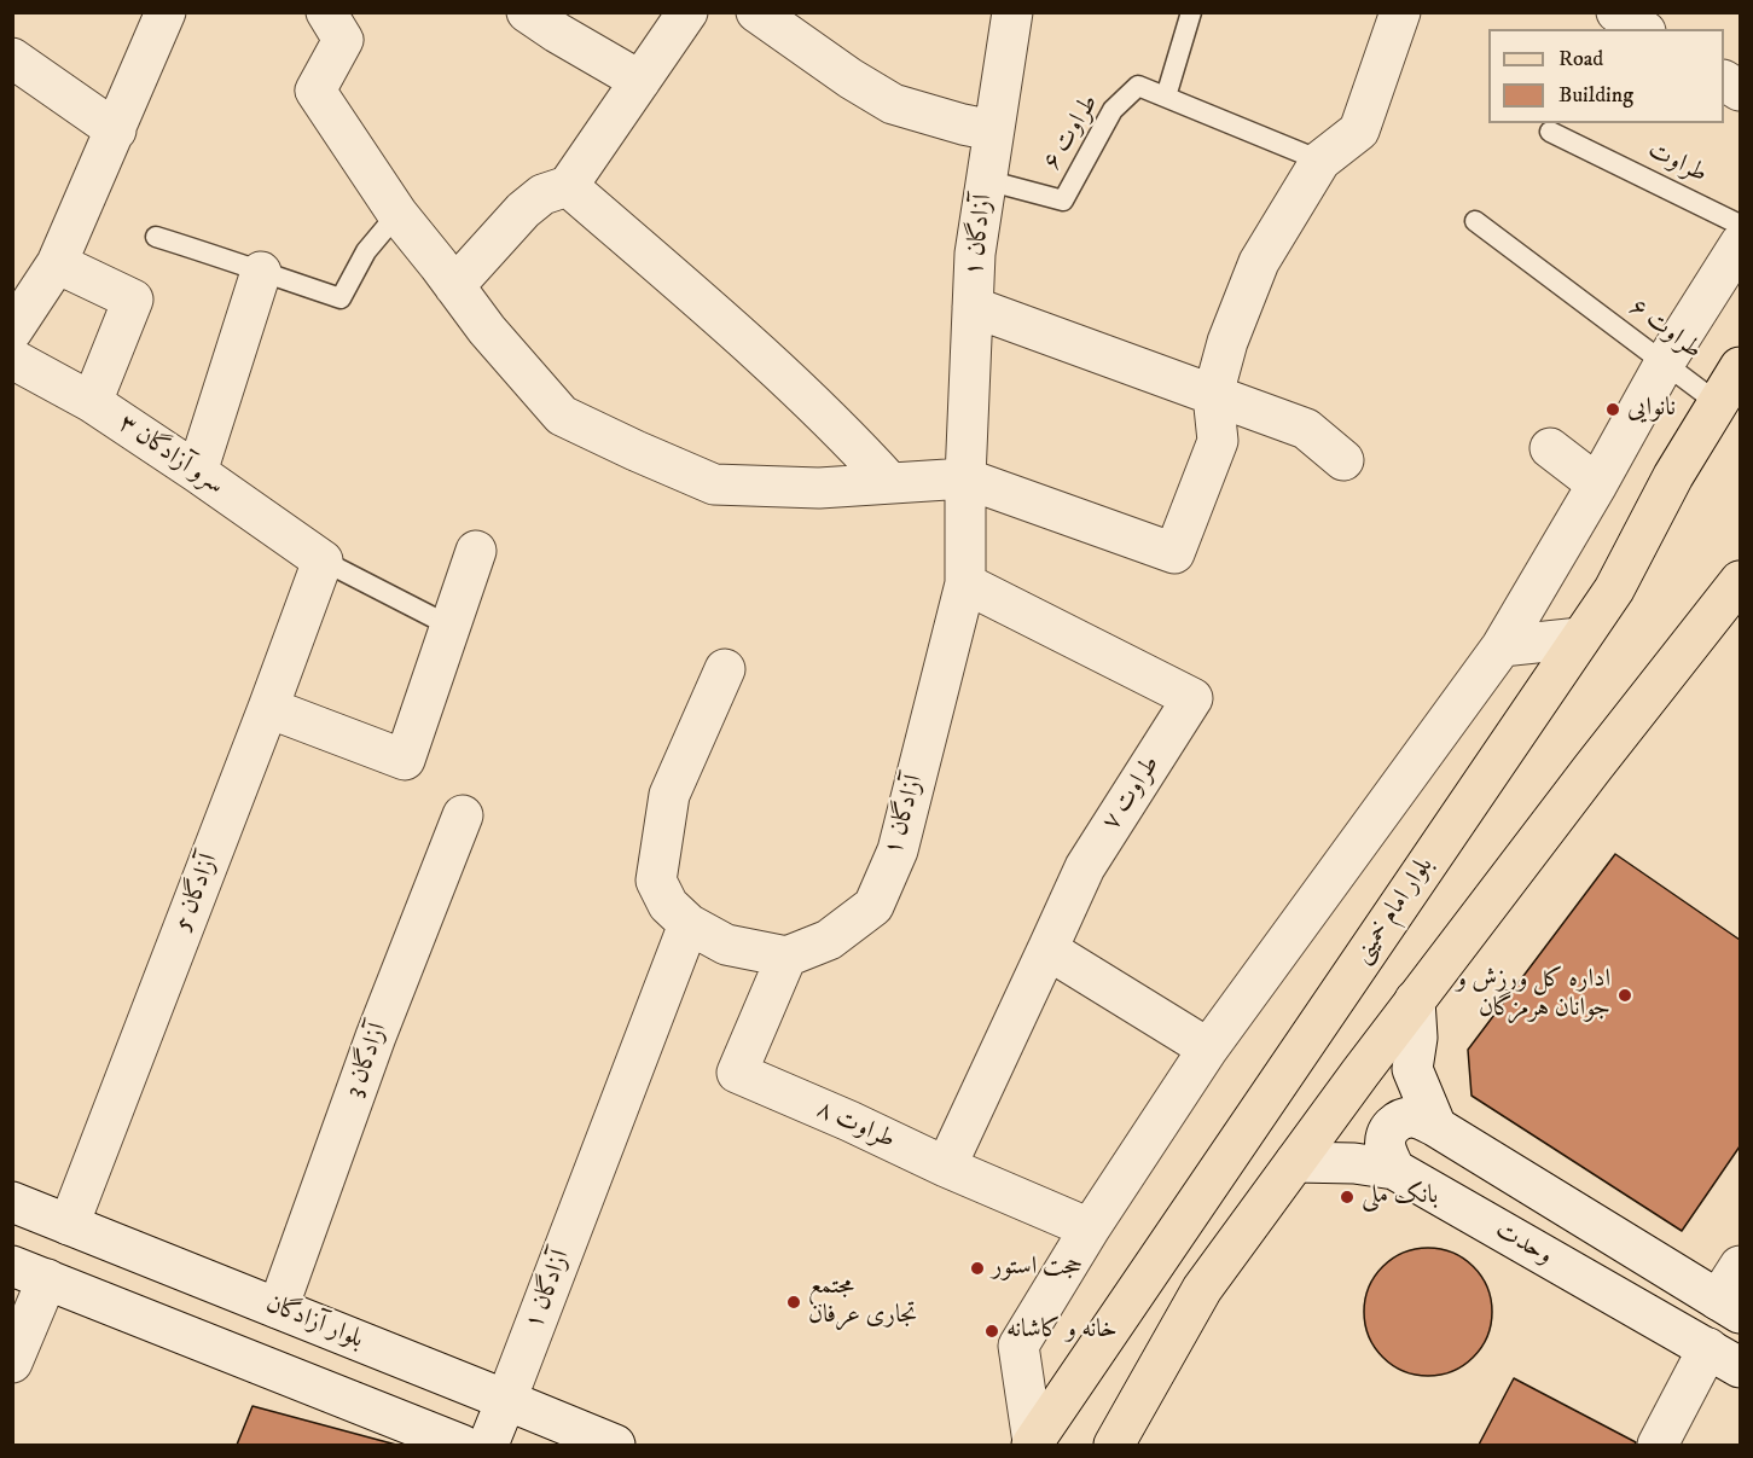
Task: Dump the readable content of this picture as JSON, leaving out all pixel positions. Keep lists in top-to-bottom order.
{
  "streets": {
    "main road": ["بلوار امام خمینی"],
    "street": [
      "آزادگان ۱",
      "سرو آزادگان ۳",
      "طراوت ۷",
      "آزادگان 5",
      "آزادگان 3",
      "طراوت ۸",
      "وحدت",
      "بلوار آزادگان"
    ],
    "lane": ["طراوت ۶", "طراوت"]
  },
  "crossings": [
    ["طراوت ۶", "آزادگان ۱"],
    ["طراوت ۶", "بلوار امام خمینی"],
    ["آزادگان ۱", "طراوت ۷"],
    ["آزادگان ۱", "طراوت ۸"],
    ["آزادگان ۱", "بلوار آزادگان"],
    ["سرو آزادگان ۳", "آزادگان 5"],
    ["آزادگان 5", "بلوار آزادگان"],
    ["آزادگان 3", "بلوار آزادگان"]
  ],
  "places": [
    "نانوایی",
    "اداره کل ورزش و جوانان هرمزگان",
    "بانک ملی",
    "حجت استور",
    "مجتمع تجاری عرفان",
    "خانه و کاشانه"
  ],
  "legend": ["Road", "Building"]
}
